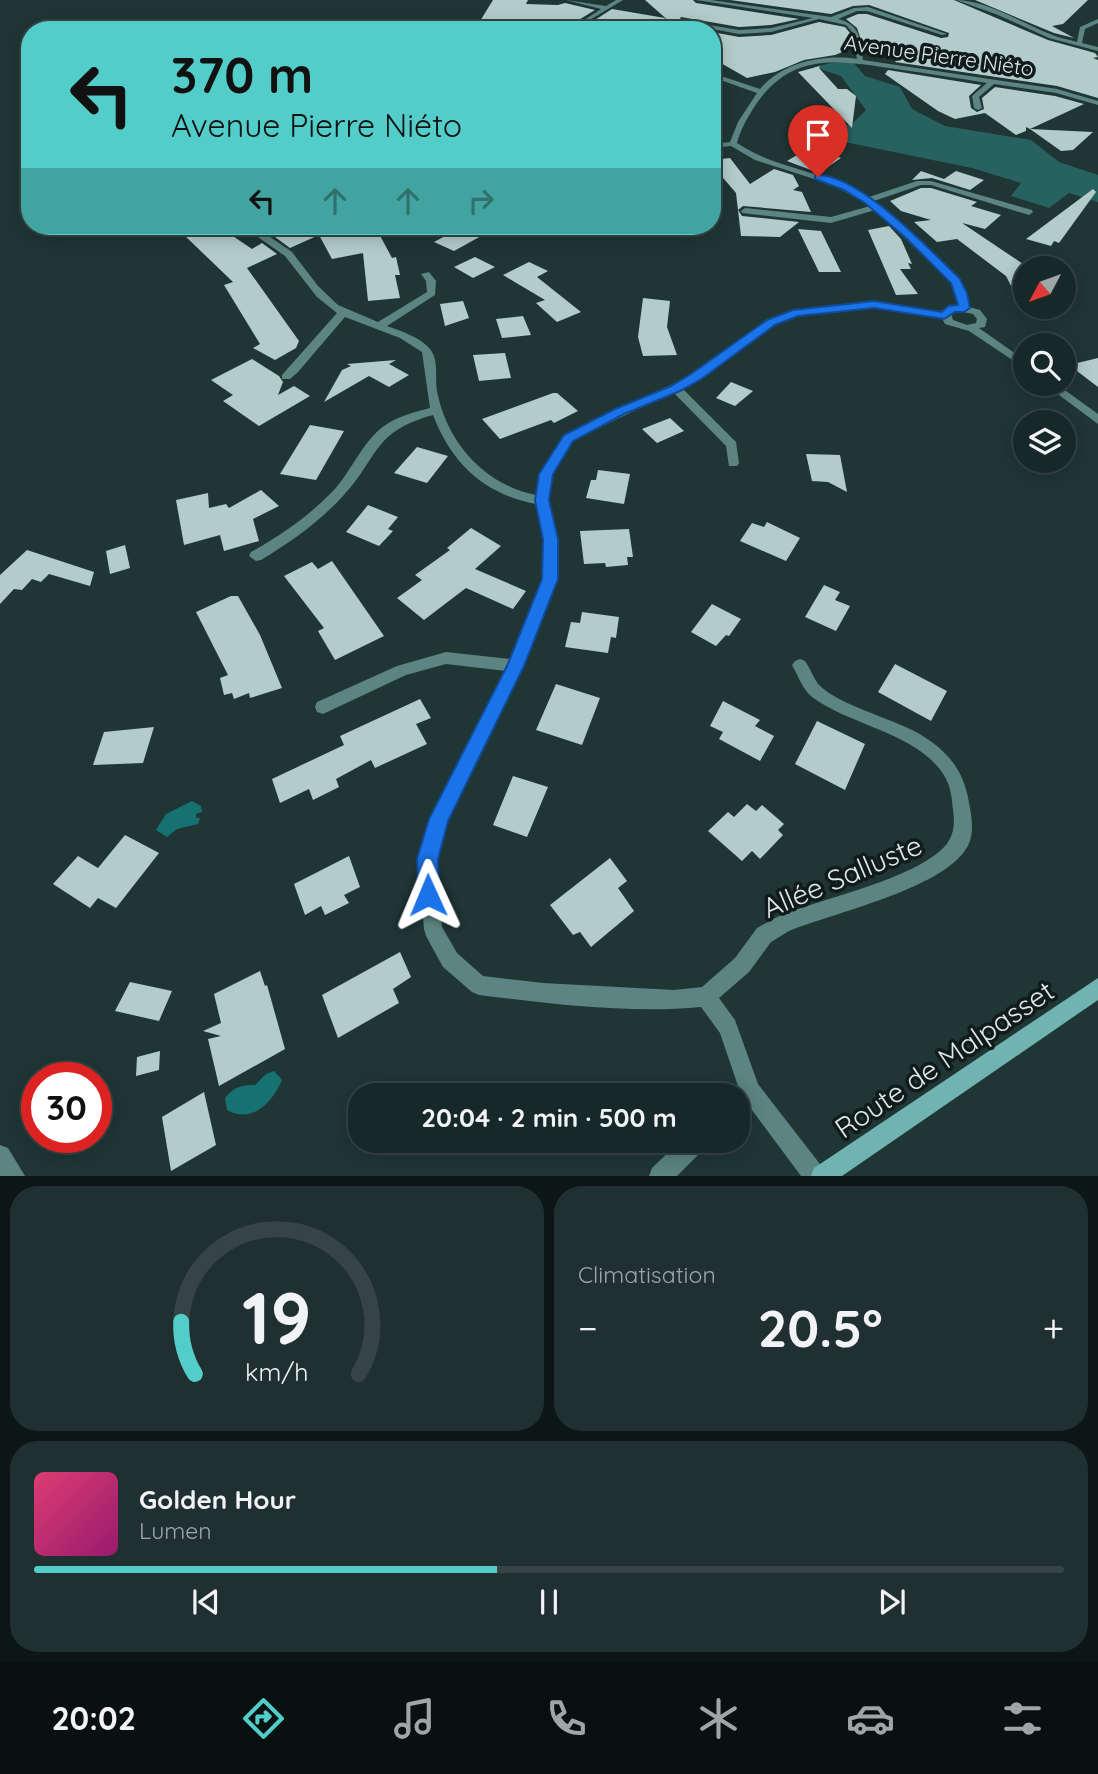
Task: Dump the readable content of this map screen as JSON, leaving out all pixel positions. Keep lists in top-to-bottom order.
{
  "streets": {
    "main road": ["Route de Malpasset"],
    "street": ["Avenue Pierre Niéto", "Allée Salluste"]
  },
  "north": "bottom left",
  "page": {
    "turn": ["370 m", "Avenue Pierre Niéto"],
    "limit": "30",
    "trip": "20:04 · 2 min · 500 m",
    "tile": "Climatisation",
    "heat": ["−", "20.5°", "+"],
    "song": ["Golden Hour", "Lumen"],
    "tabs": "20:02",
    "gauge": ["19", "km/h"]
  }
}
